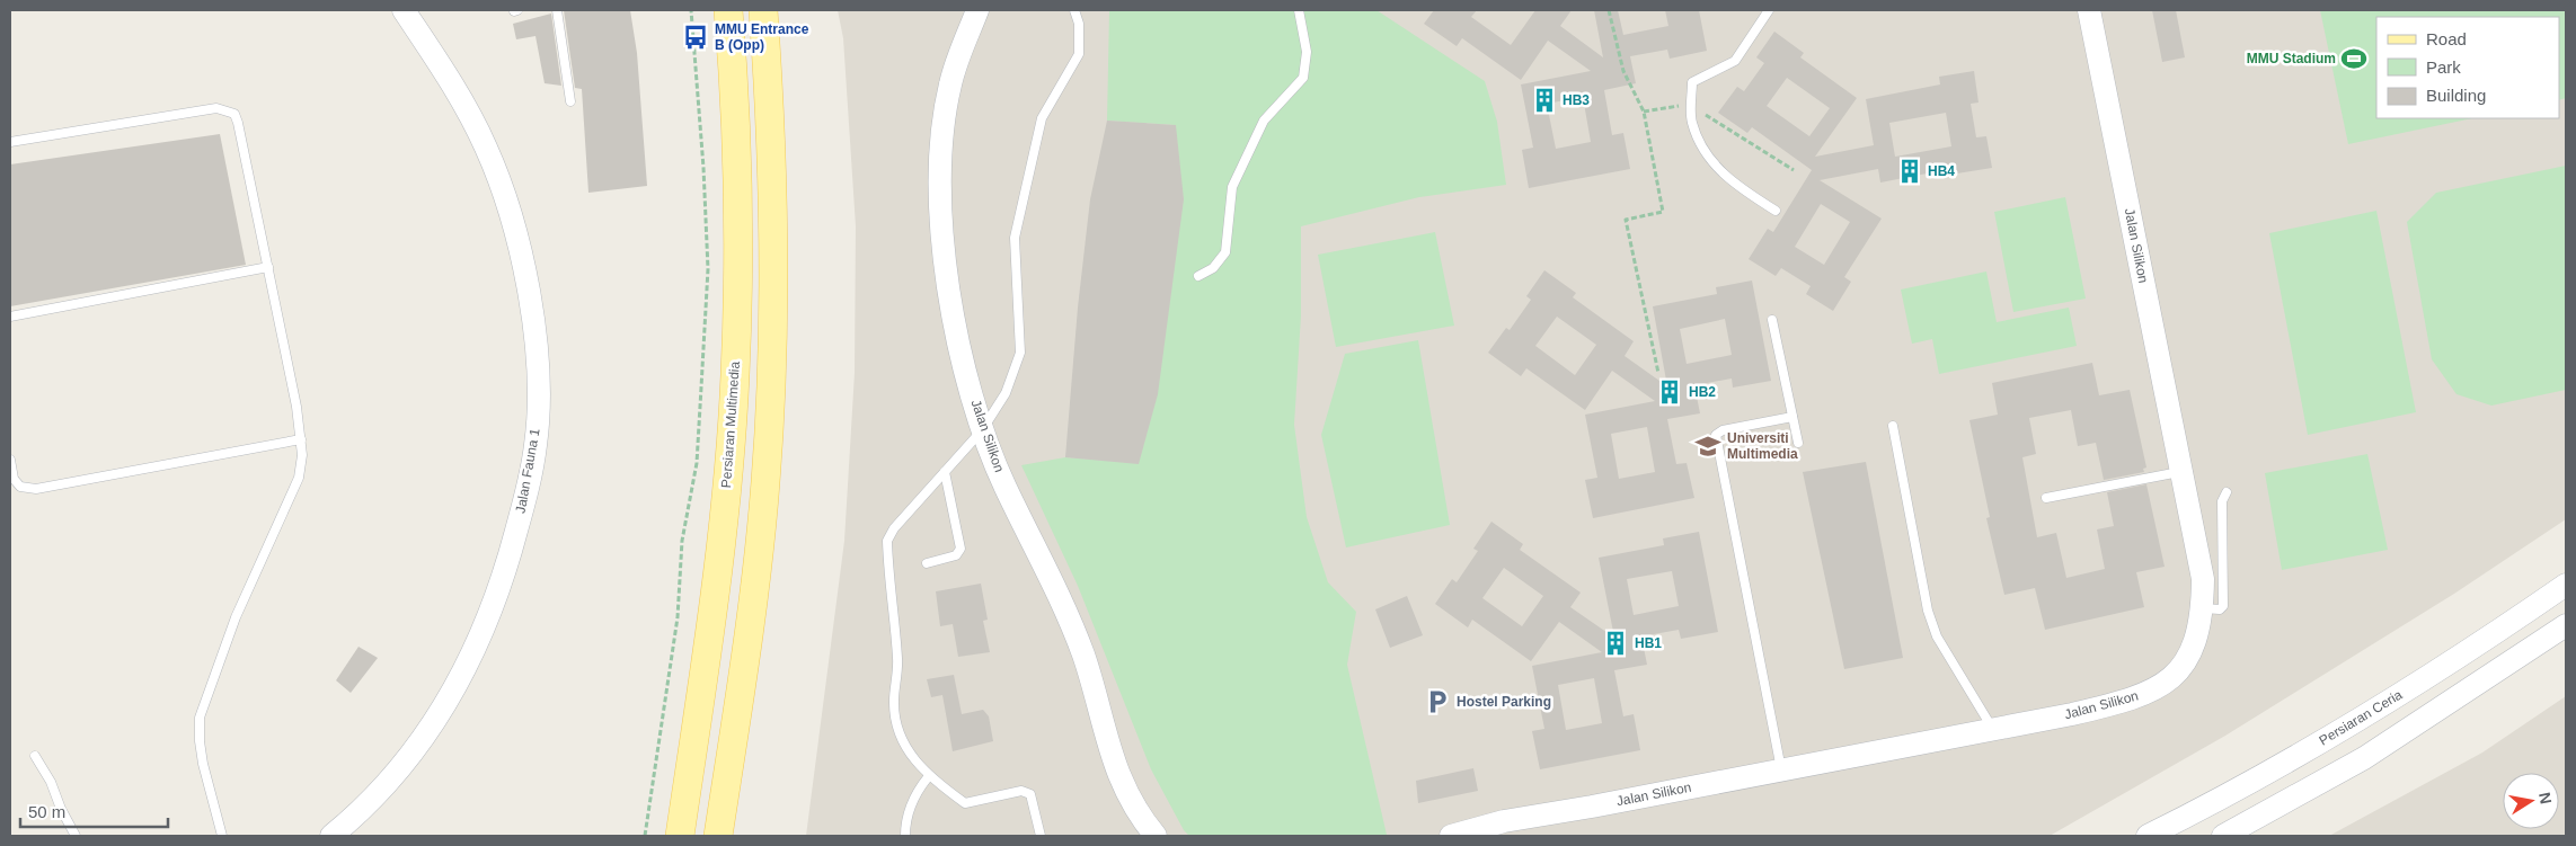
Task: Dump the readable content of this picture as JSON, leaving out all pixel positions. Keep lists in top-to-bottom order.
{
  "streets": {
    "main road": ["Persiaran Multimedia"],
    "street": ["Jalan Silikon", "Jalan Fauna 1", "Persiaran Ceria"]
  },
  "places": {
    "bus stop": ["MMU Entrance B (Opp)"],
    "sports": ["MMU Stadium"],
    "building": [
      "HB3",
      "HB4",
      "HB2",
      "HB1"
    ],
    "school or university": ["Universiti Multimedia"],
    "parking": ["Hostel Parking"]
  },
  "legend": ["Road", "Park", "Building"],
  "scale_bar": "50 m",
  "north": "right"
}
